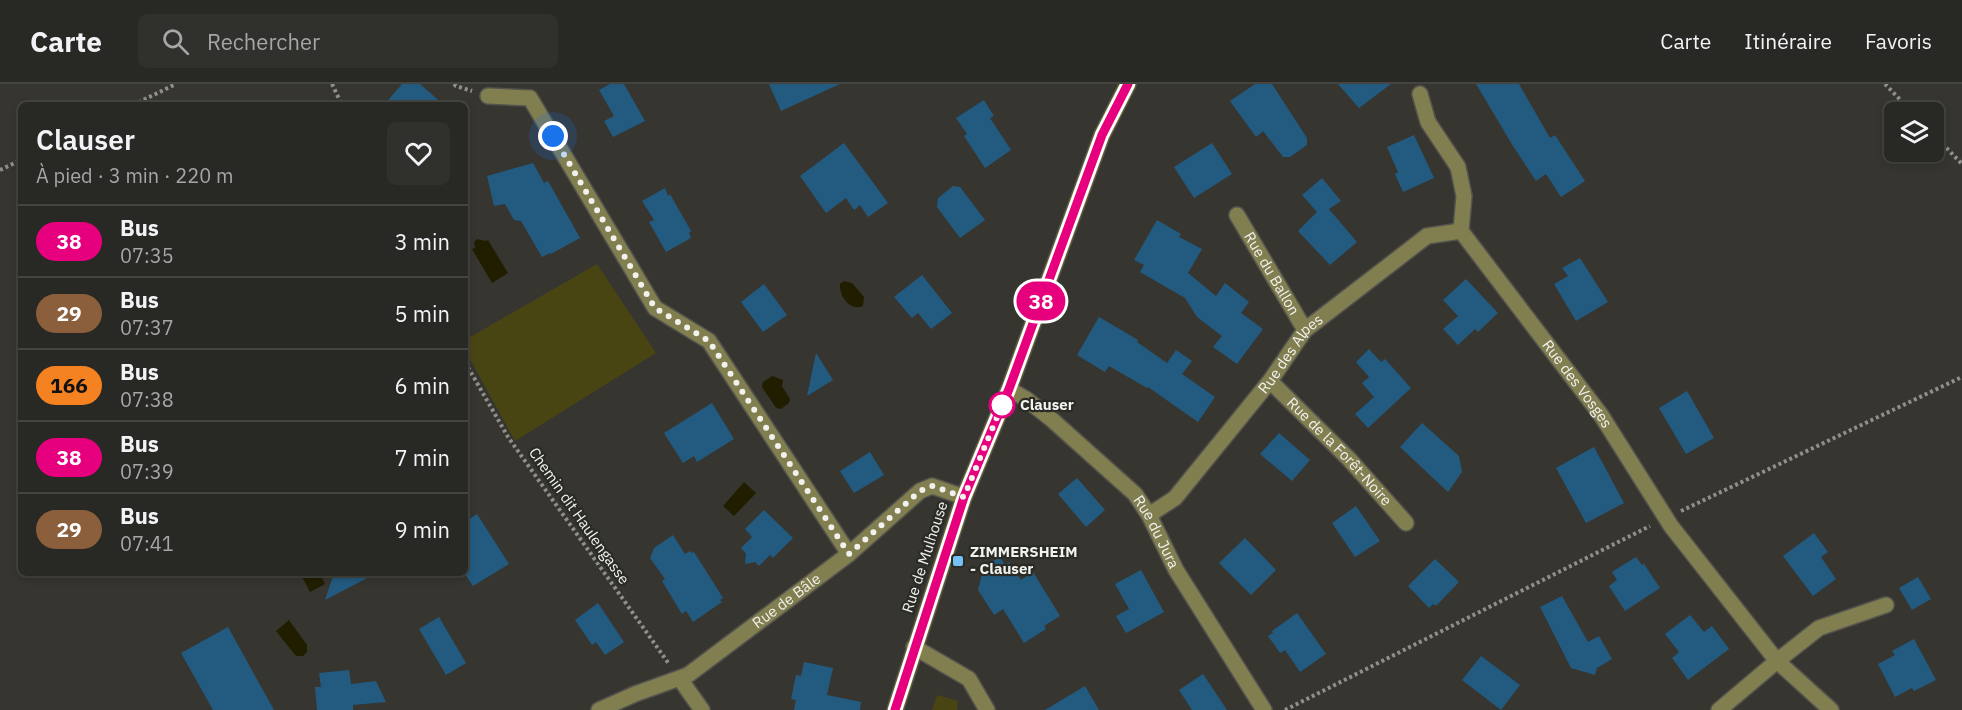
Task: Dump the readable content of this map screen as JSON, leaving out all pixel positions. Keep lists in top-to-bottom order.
{
  "streets": {
    "main road": ["Rue de Mulhouse"],
    "street": [
      "Rue du Ballon",
      "Rue des Alpes",
      "Rue des Vosges",
      "Rue de la Forêt-Noire",
      "Rue du Jura",
      "Rue de Bâle"
    ],
    "path": ["Chemin dit Haulengasse"]
  },
  "crossings": [
    ["Rue du Ballon", "Rue des Alpes"],
    ["Rue des Alpes", "Rue des Vosges"],
    ["Rue des Alpes", "Rue de la Forêt-Noire"],
    ["Rue des Alpes", "Rue du Jura"],
    ["Chemin dit Haulengasse", "Rue de Bâle"],
    ["Rue du Jura", "Rue de Mulhouse"],
    ["Rue de Mulhouse", "Rue de Bâle"]
  ],
  "places": {
    "other": ["Clauser"],
    "transit": ["ZIMMERSHEIM - Clauser"]
  },
  "lines": ["bus line 38"],
  "page": {
    "header": "Carte",
    "search": "Rechercher",
    "nav": ["Carte", "Itinéraire", "Favoris"],
    "on_map": "38",
    "heading": ["Clauser", "À pied · 3 min · 220 m"],
    "list": [
      {
        "mark": "38",
        "name": "Bus",
        "note": "07:35",
        "value": "3 min"
      },
      {
        "mark": "29",
        "name": "Bus",
        "note": "07:37",
        "value": "5 min"
      },
      {
        "mark": "166",
        "name": "Bus",
        "note": "07:38",
        "value": "6 min"
      },
      {
        "mark": "38",
        "name": "Bus",
        "note": "07:39",
        "value": "7 min"
      },
      {
        "mark": "29",
        "name": "Bus",
        "note": "07:41",
        "value": "9 min"
      }
    ]
  }
}
